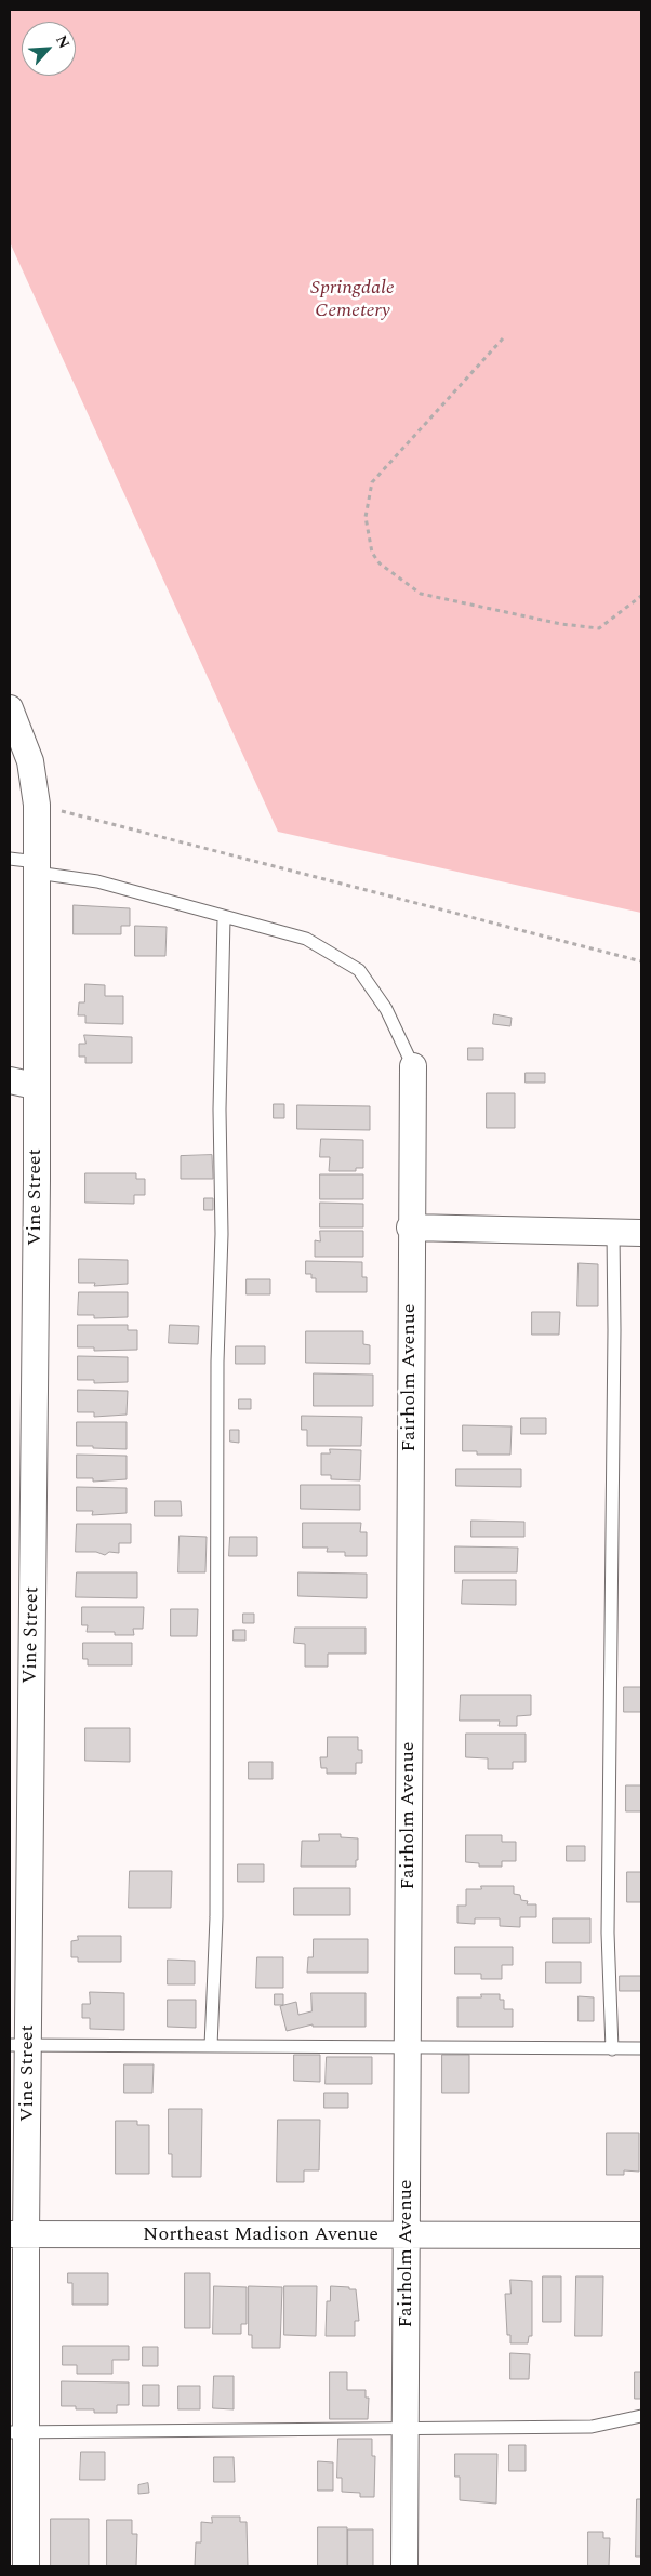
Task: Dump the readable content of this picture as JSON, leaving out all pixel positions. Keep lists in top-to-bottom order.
{
  "streets": {
    "street": ["Vine Street", "Fairholm Avenue", "Northeast Madison Avenue"]
  },
  "crossings": [
    ["Vine Street", "Northeast Madison Avenue"],
    ["Fairholm Avenue", "Northeast Madison Avenue"]
  ],
  "parks": ["Springdale Cemetery"],
  "north": "top right"
}
